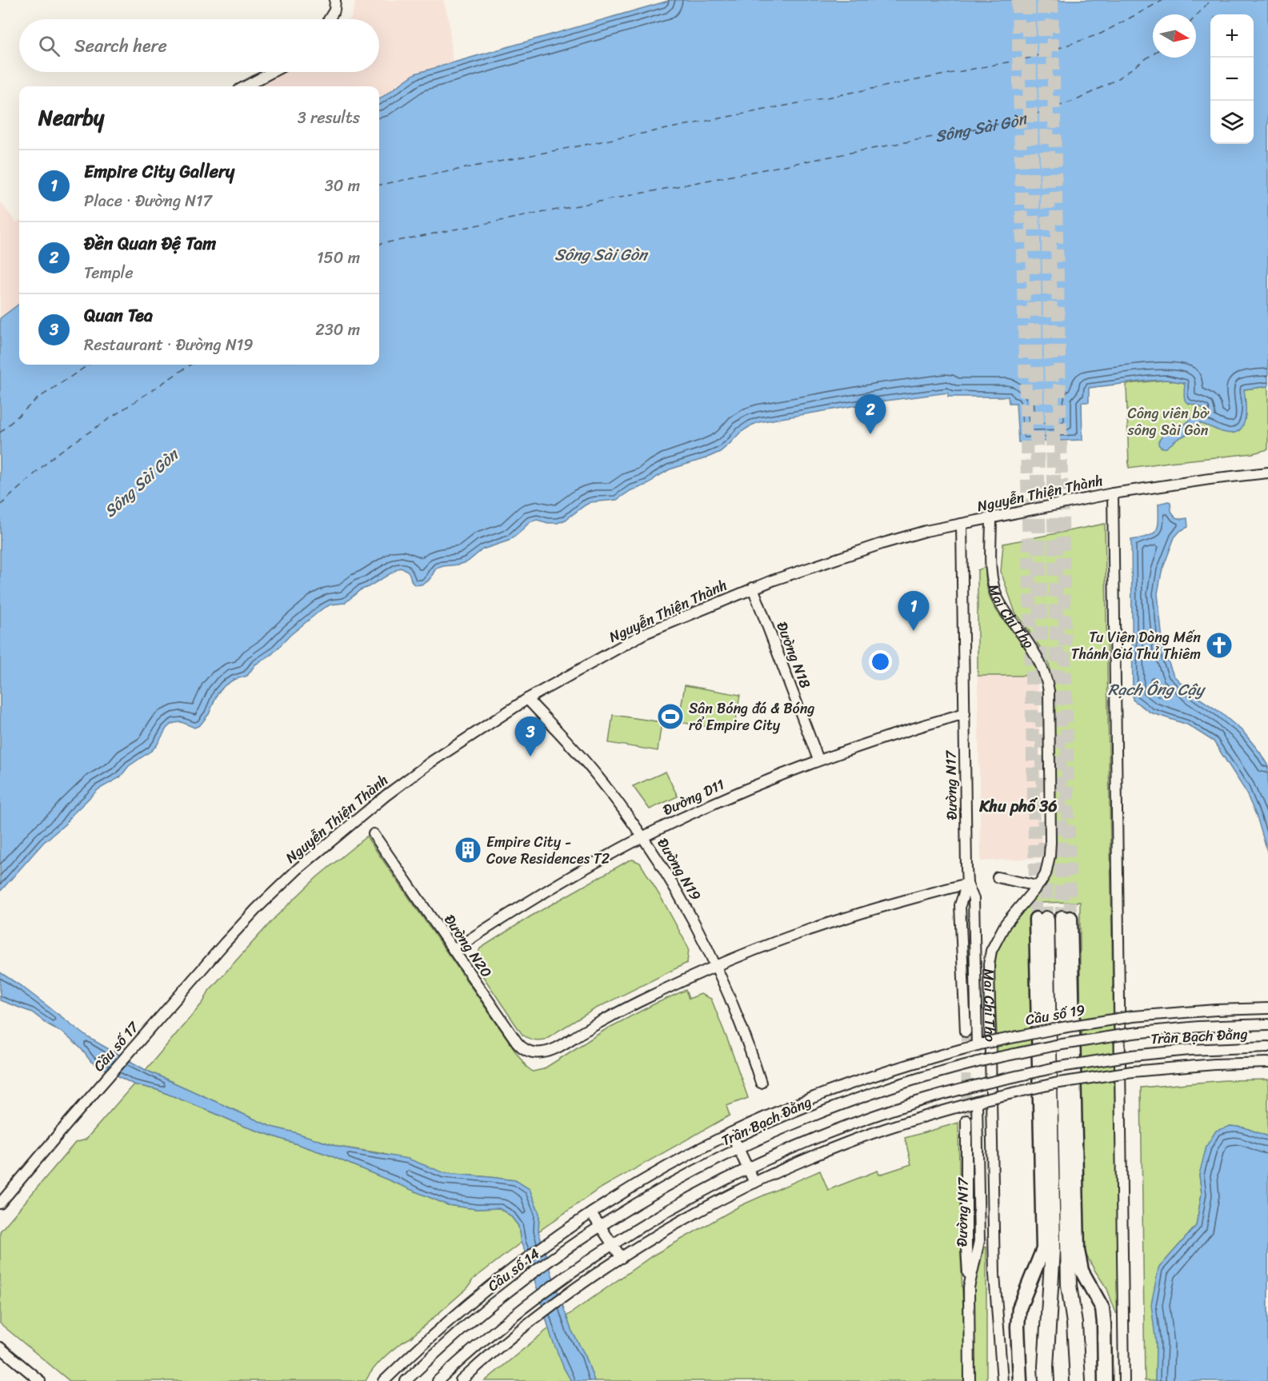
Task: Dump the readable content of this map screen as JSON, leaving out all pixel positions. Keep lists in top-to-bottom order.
{
  "streets": {
    "street": [
      "Nguyễn Thiện Thành",
      "Mai Chí Thọ",
      "Đường N18",
      "Đường N17",
      "Đường D11",
      "Đường N19",
      "Đường N20",
      "Cầu số 19",
      "Trần Bạch Đằng",
      "Cầu số 17",
      "Cầu số 14"
    ]
  },
  "crossings": [
    ["Nguyễn Thiện Thành", "Mai Chí Thọ"],
    ["Nguyễn Thiện Thành", "Đường N18"],
    ["Nguyễn Thiện Thành", "Đường N17"],
    ["Nguyễn Thiện Thành", "Đường N19"],
    ["Nguyễn Thiện Thành", "Cầu số 17"],
    ["Đường N18", "Đường D11"],
    ["Đường N17", "Đường D11"],
    ["Đường N17", "Cầu số 19"],
    ["Đường D11", "Đường N19"],
    ["Đường D11", "Đường N20"],
    ["Đường N19", "Đường N20"],
    ["Cầu số 19", "Trần Bạch Đằng"],
    ["Cầu số 19", "Cầu số 14"],
    ["Trần Bạch Đằng", "Cầu số 14"]
  ],
  "districts": ["Khu phố 36"],
  "water": ["Sông Sài Gòn", "Rạch Ông Cậy"],
  "parks": ["Công viên bờ sông Sài Gòn"],
  "places": {
    "church": ["Tu Viện Dòng Mến Thánh Giá Thủ Thiêm"],
    "sports": ["Sân Bóng đá & Bóng rổ Empire City"],
    "building": ["Empire City - Cove Residences T2"]
  },
  "north": "right",
  "page": {
    "map_buttons": ["+", "−"],
    "search": "Search here",
    "heading": ["Nearby", "3 results"],
    "list": [
      {
        "mark": "1",
        "name": "Empire City Gallery",
        "note": "Place · Đường N17",
        "value": "30 m"
      },
      {
        "mark": "2",
        "name": "Đền Quan Đệ Tam",
        "note": "Temple",
        "value": "150 m"
      },
      {
        "mark": "3",
        "name": "Quan Tea",
        "note": "Restaurant · Đường N19",
        "value": "230 m"
      }
    ],
    "pins": ["2", "1", "3"]
  }
}
